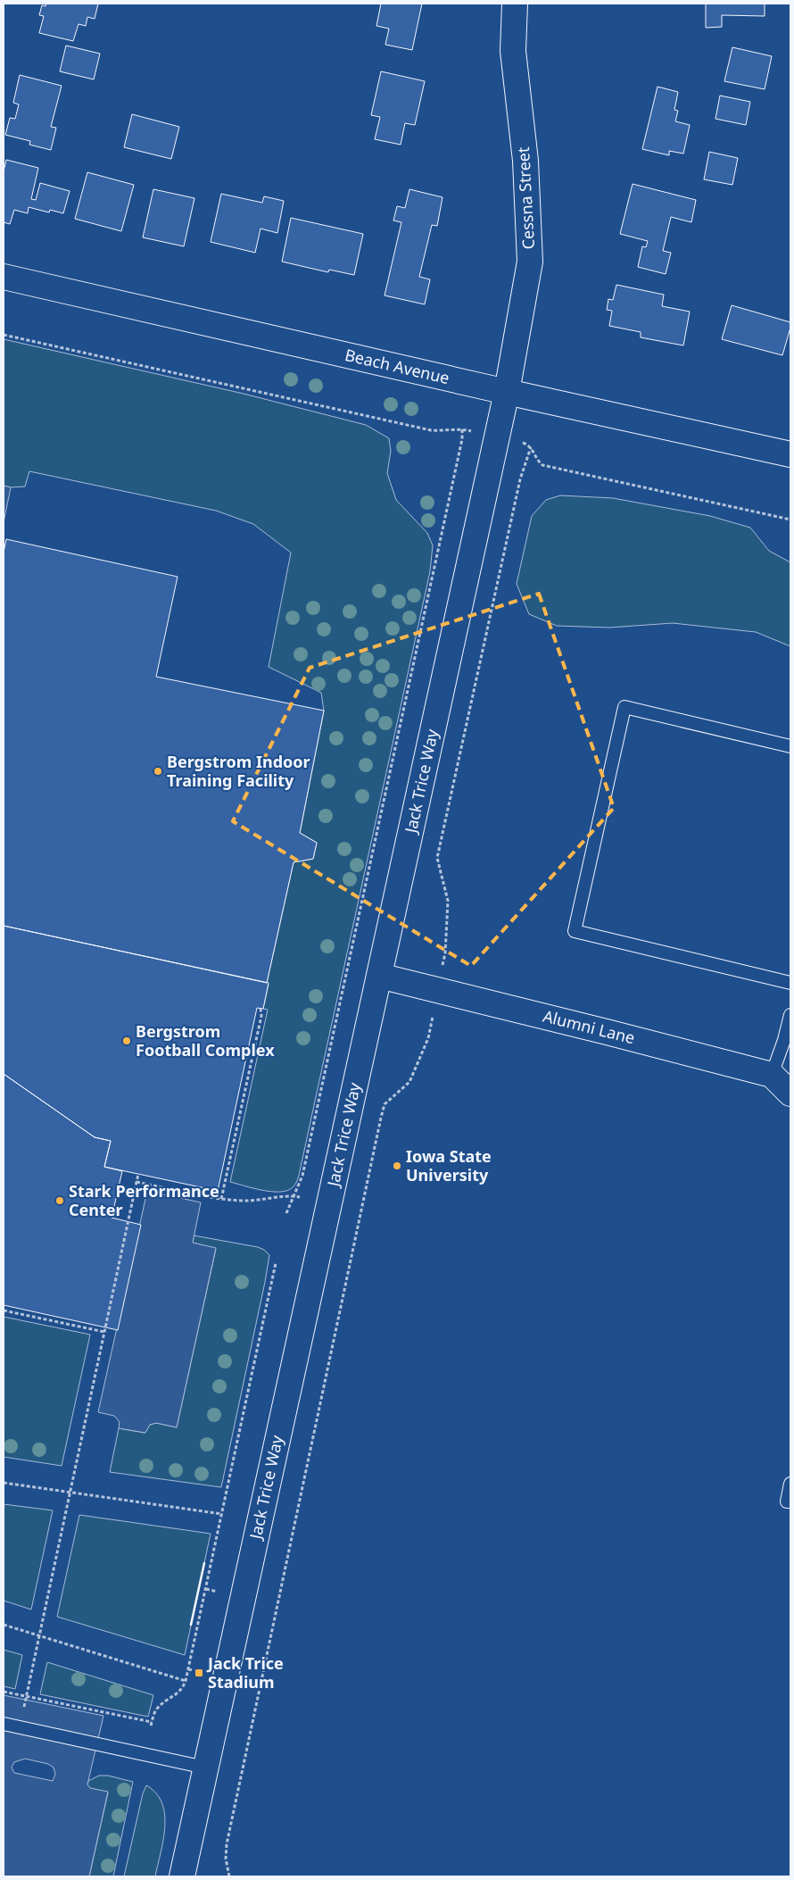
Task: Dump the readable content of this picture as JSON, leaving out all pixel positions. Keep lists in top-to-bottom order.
{
  "streets": {
    "street": [
      "Cessna Street",
      "Beach Avenue",
      "Jack Trice Way",
      "Alumni Lane"
    ]
  },
  "crossings": [
    ["Cessna Street", "Beach Avenue"],
    ["Cessna Street", "Jack Trice Way"],
    ["Beach Avenue", "Jack Trice Way"],
    ["Jack Trice Way", "Alumni Lane"]
  ],
  "places": {
    "other": [
      "Bergstrom Indoor Training Facility",
      "Bergstrom Football Complex",
      "Iowa State University",
      "Stark Performance Center"
    ],
    "transit": ["Jack Trice Stadium"]
  }
}
